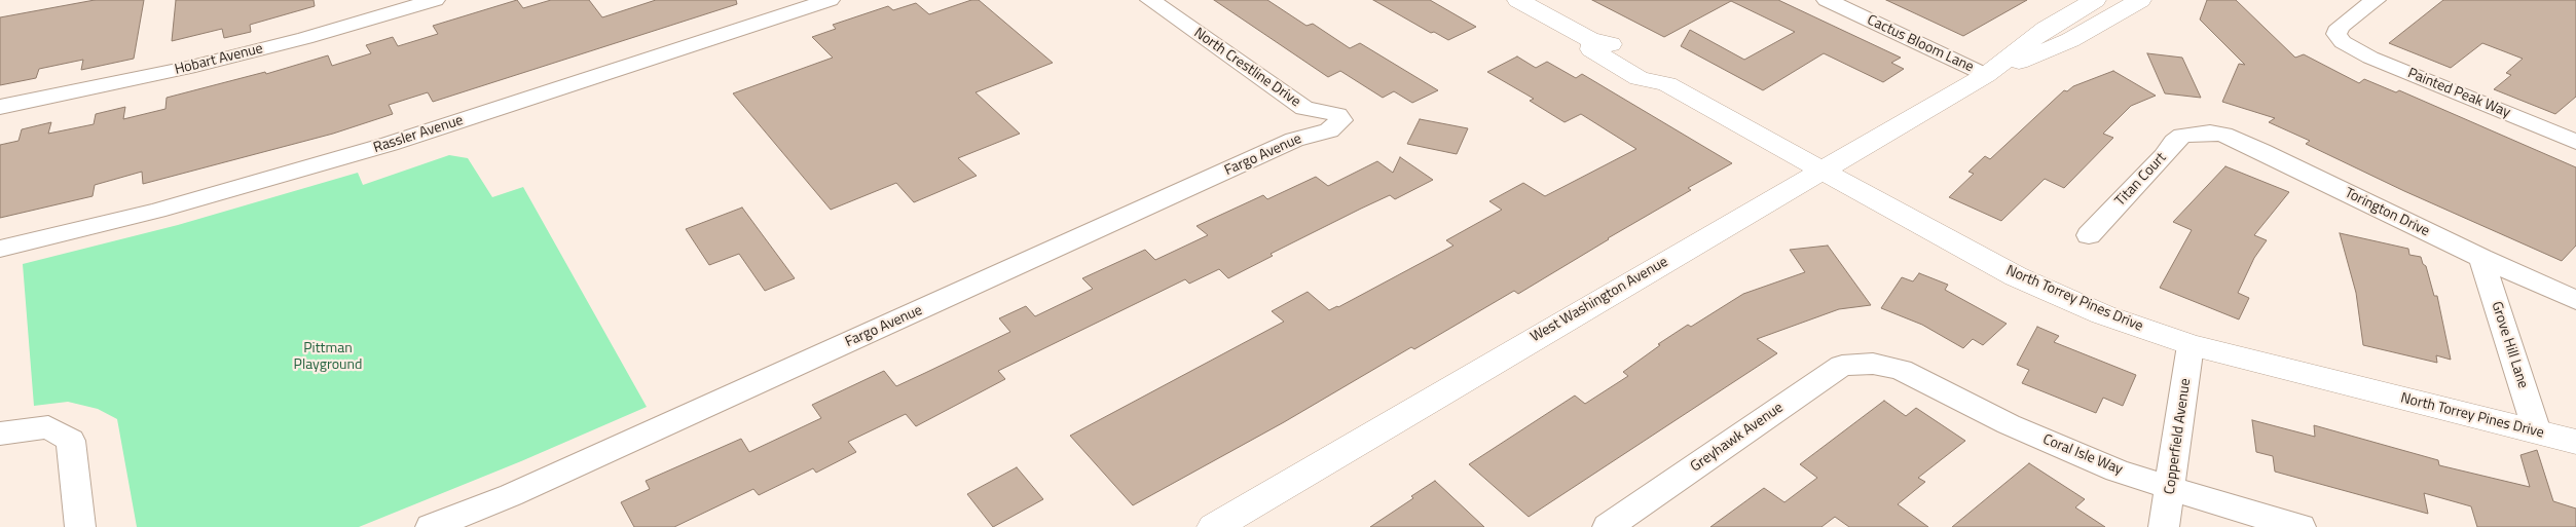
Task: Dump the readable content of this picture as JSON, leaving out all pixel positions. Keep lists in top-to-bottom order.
{
  "streets": {
    "main road": ["North Torrey Pines Drive", "West Washington Avenue"],
    "street": [
      "Cactus Bloom Lane",
      "Hobart Avenue",
      "North Crestline Drive",
      "Painted Peak Way",
      "Rassler Avenue",
      "Fargo Avenue",
      "Titan Court",
      "Torington Drive",
      "Grove Hill Lane",
      "Copperfield Avenue",
      "Greyhawk Avenue",
      "Coral Isle Way"
    ]
  },
  "crossings": [
    ["Cactus Bloom Lane", "West Washington Avenue"],
    ["North Crestline Drive", "Fargo Avenue"],
    ["Titan Court", "Torington Drive"],
    ["Torington Drive", "Grove Hill Lane"],
    ["North Torrey Pines Drive", "West Washington Avenue"],
    ["North Torrey Pines Drive", "Grove Hill Lane"],
    ["North Torrey Pines Drive", "Copperfield Avenue"],
    ["Copperfield Avenue", "Coral Isle Way"],
    ["Greyhawk Avenue", "Coral Isle Way"]
  ],
  "parks": ["Pittman Playground"]
}
